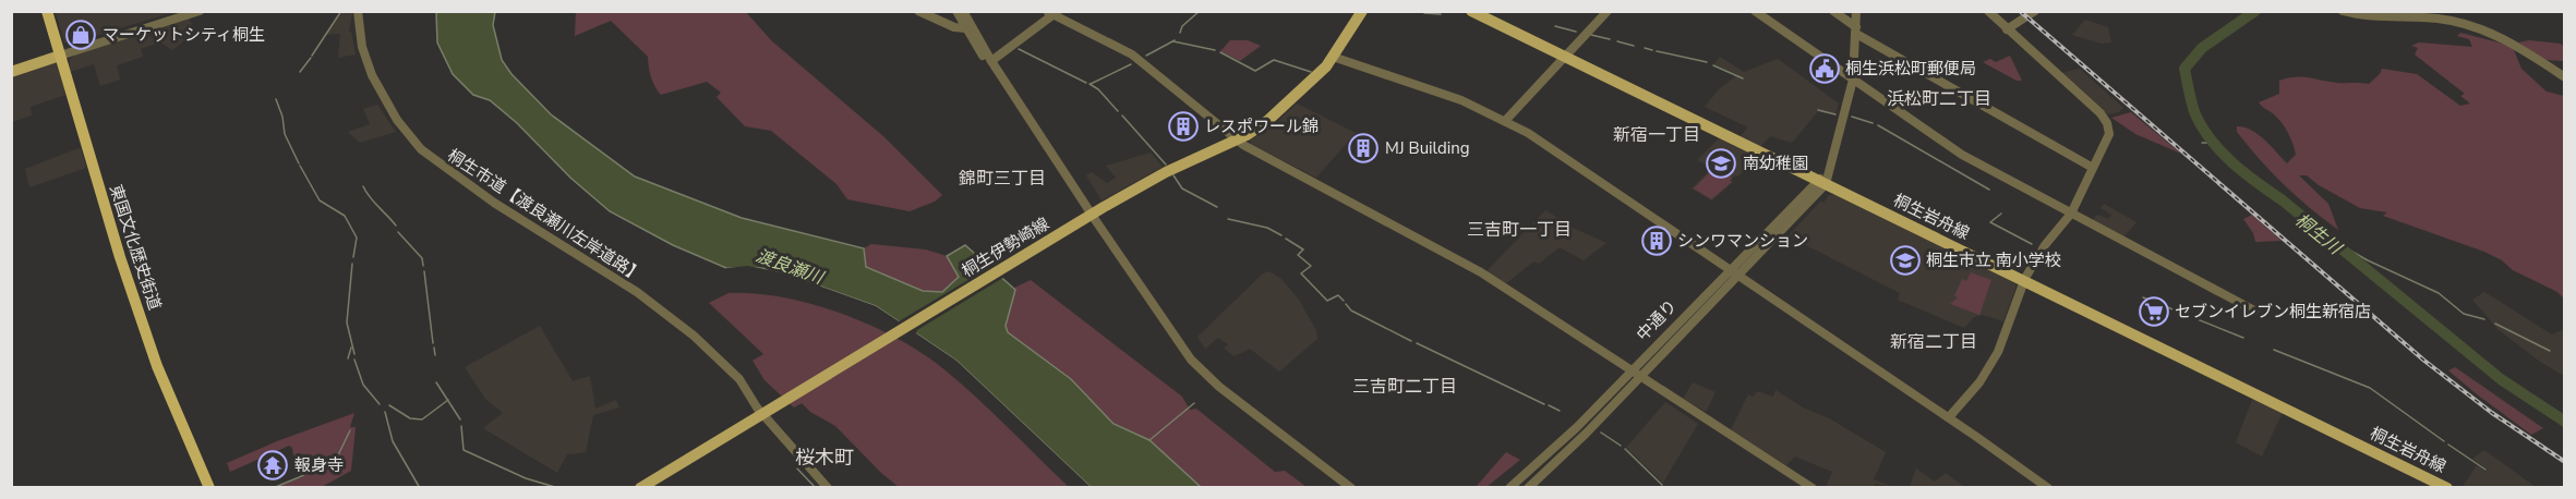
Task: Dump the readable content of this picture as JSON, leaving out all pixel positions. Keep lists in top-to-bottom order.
{
  "streets": {
    "highway": ["東国文化歴史街道"],
    "main road": ["桐生岩舟線", "桐生伊勢崎線"],
    "street": ["桐生市道【渡良瀬川左岸道路】", "中通り"]
  },
  "crossings": [
    ["桐生市道【渡良瀬川左岸道路】", "桐生伊勢崎線"],
    ["桐生岩舟線", "中通り"]
  ],
  "districts": [
    "浜松町二丁目",
    "新宿一丁目",
    "錦町三丁目",
    "三吉町一丁目",
    "新宿二丁目",
    "三吉町二丁目",
    "桜木町"
  ],
  "water": ["桐生川", "渡良瀬川"],
  "places": {
    "shop": ["マーケットシティ桐生"],
    "public building": ["桐生浜松町郵便局"],
    "building": ["レスポワール錦", "MJ Building", "シンワマンション"],
    "school or university": ["南幼稚園", "桐生市立 南小学校"],
    "supermarket": ["セブンイレブン桐生新宿店"],
    "temple": ["報身寺"]
  }
}
